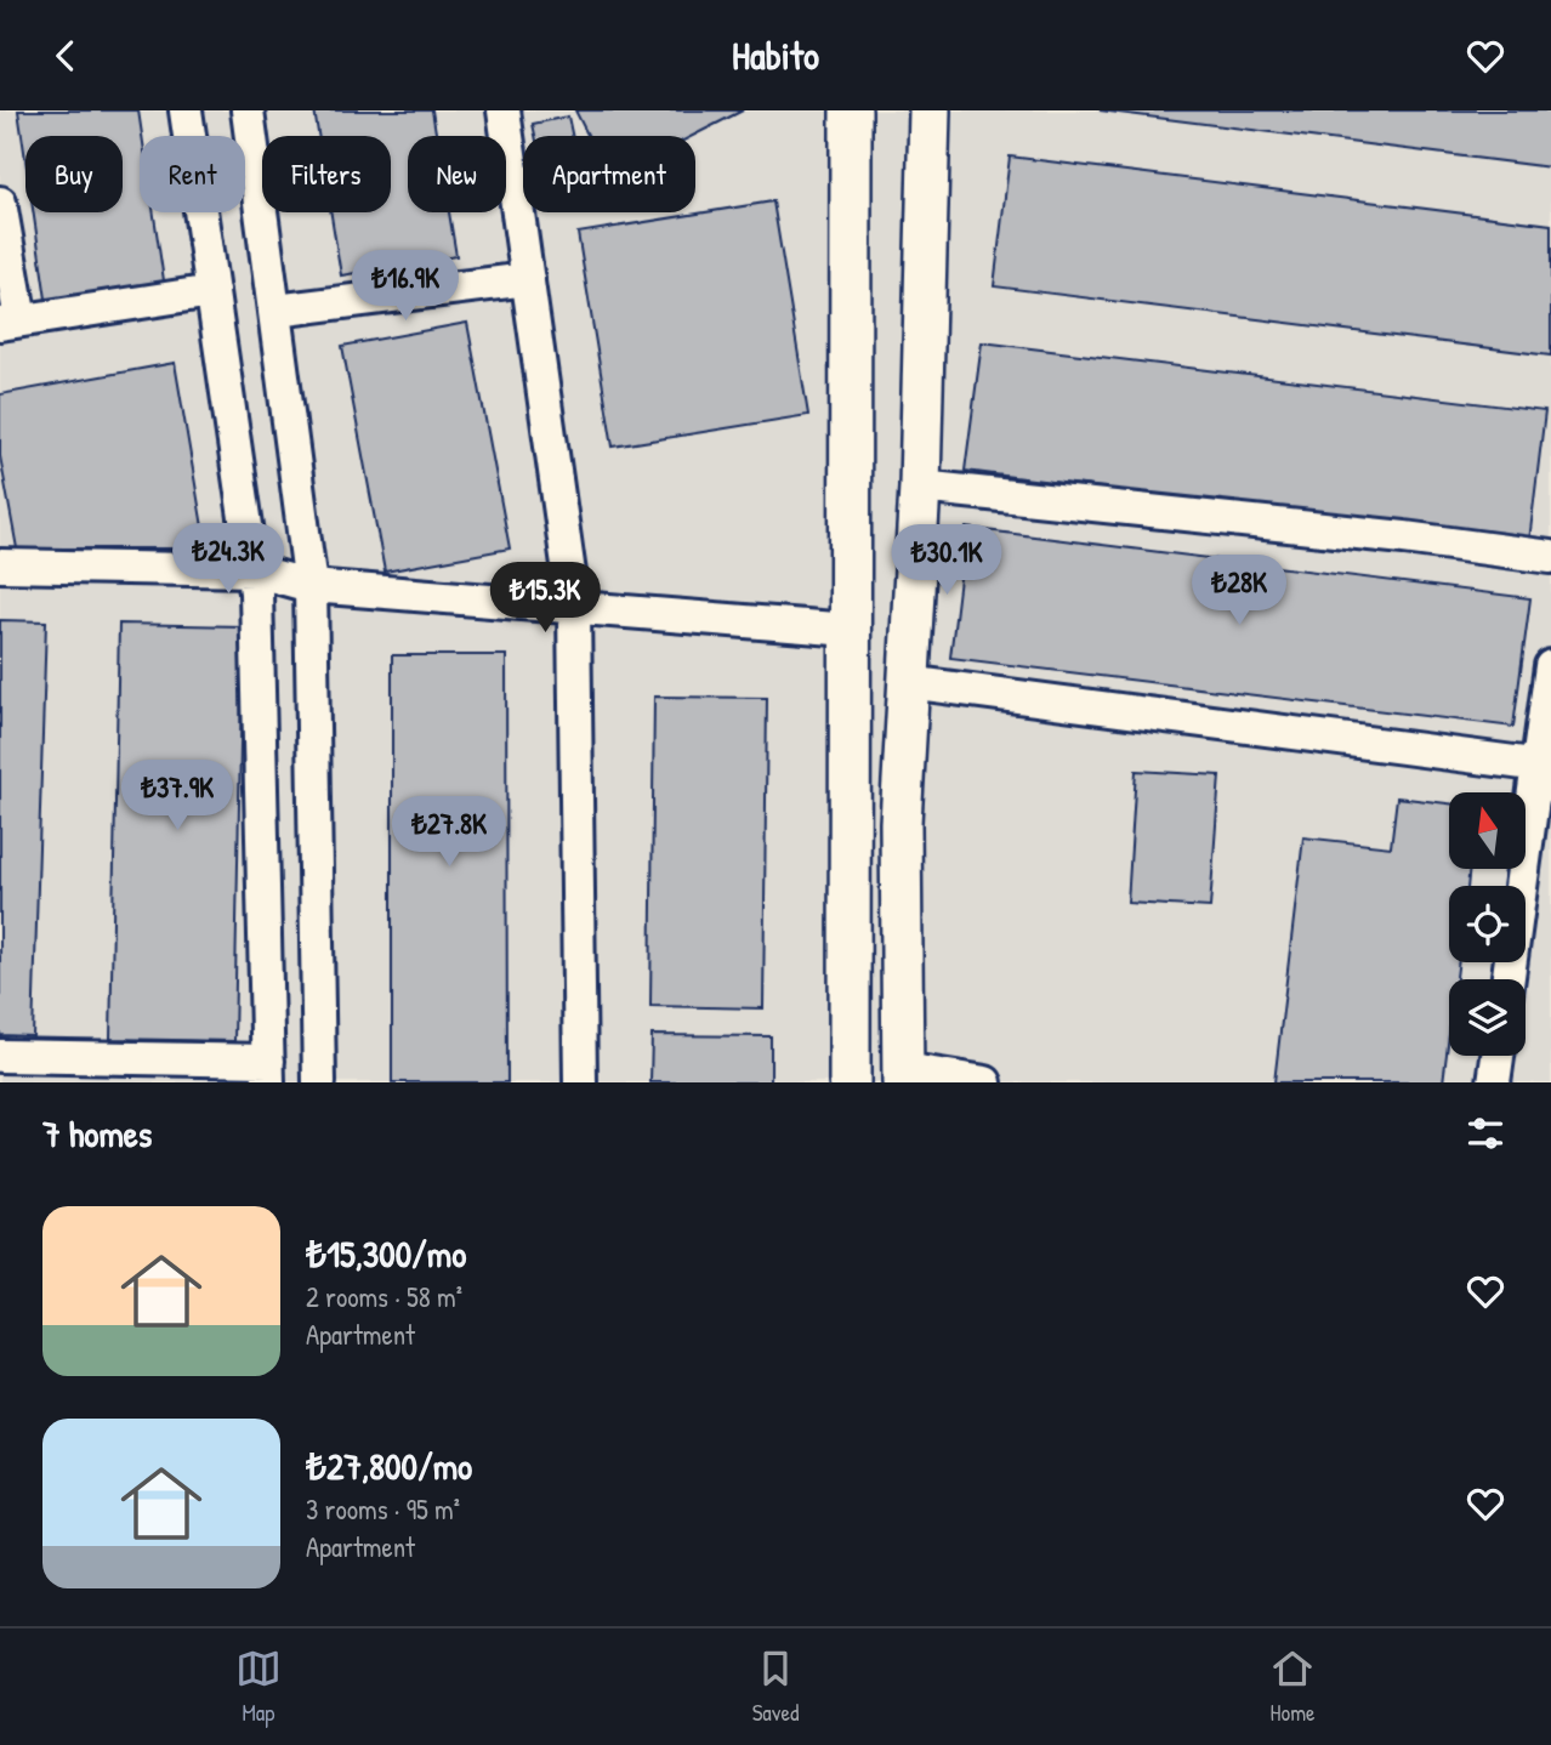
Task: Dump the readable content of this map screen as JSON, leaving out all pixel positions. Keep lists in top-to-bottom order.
{
  "north": "top",
  "page": {
    "header": "Habito",
    "chip": [
      "Buy",
      "Rent",
      "Filters",
      "New",
      "Apartment"
    ],
    "price": [
      "₺16.9K",
      "₺24.3K",
      "₺30.1K",
      "₺28K",
      "₺15.3K",
      "₺37.9K",
      "₺27.8K"
    ],
    "heading": "7 homes",
    "list": [
      {
        "name": "₺15,300/mo",
        "note": "2 rooms · 58 m² · Apartment"
      },
      {
        "name": "₺27,800/mo",
        "note": "3 rooms · 95 m² · Apartment"
      }
    ],
    "tabs": ["Map", "Saved", "Home"]
  }
}
